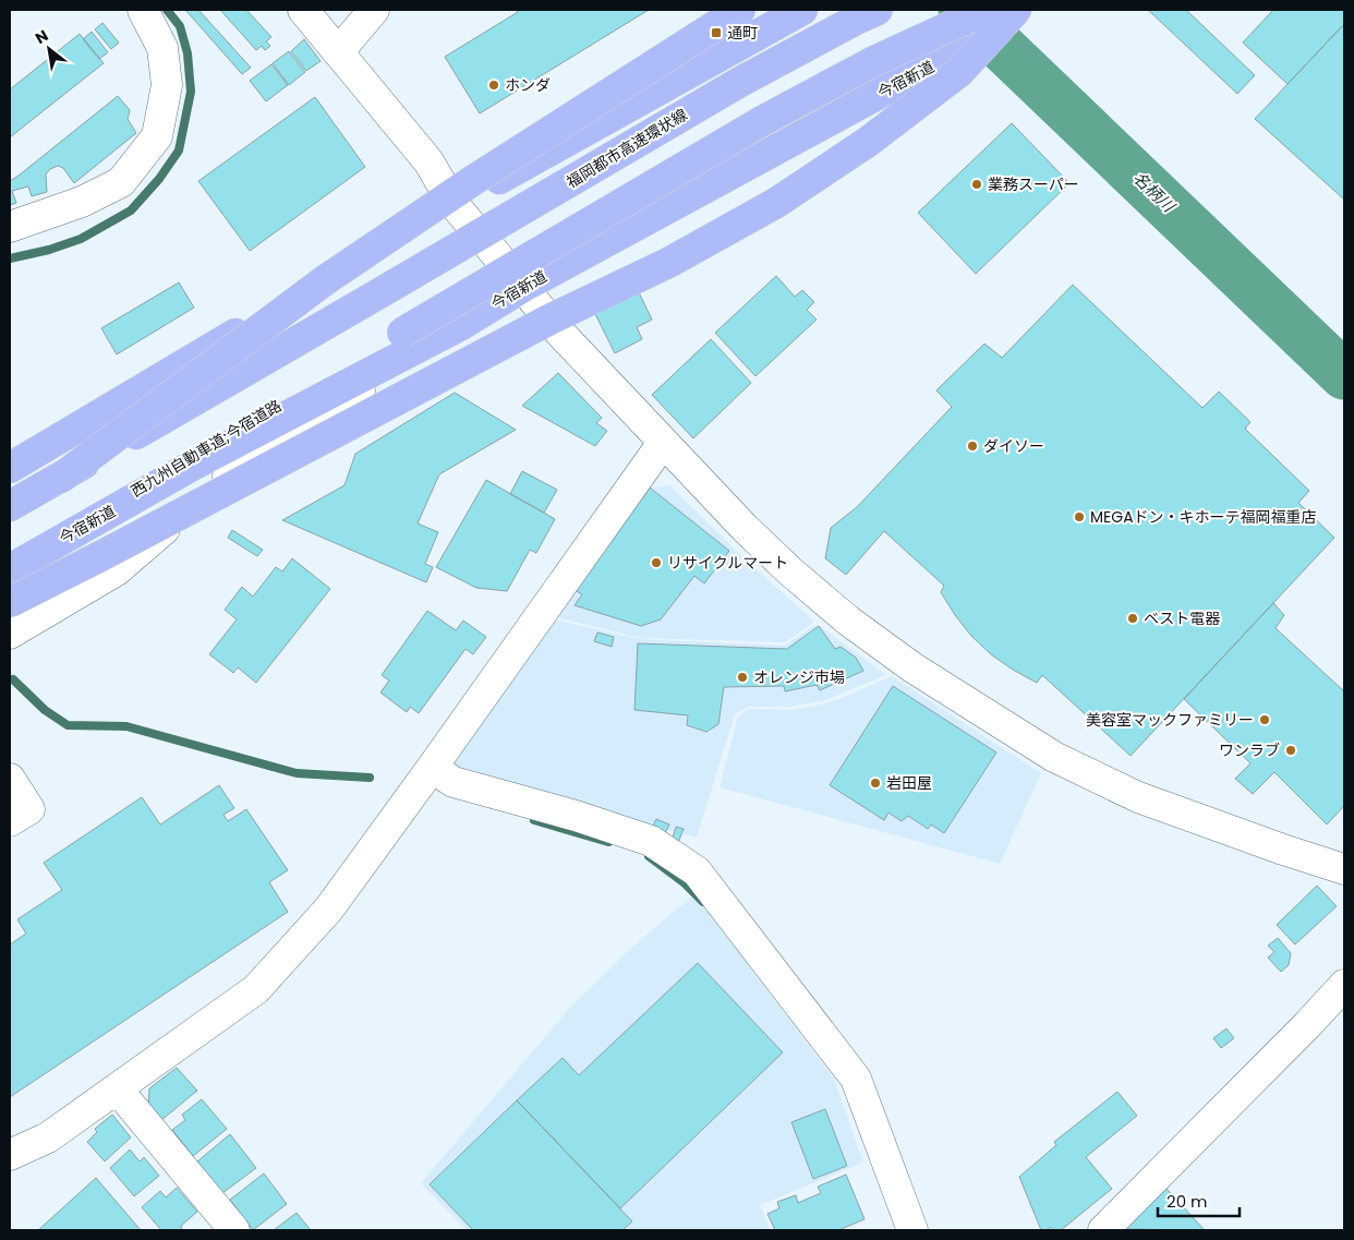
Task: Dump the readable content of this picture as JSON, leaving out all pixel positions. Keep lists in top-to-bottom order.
{
  "streets": {
    "highway": ["今宿新道", "福岡都市高速環状線", "西九州自動車道;今宿道路"]
  },
  "water": ["名柄川"],
  "places": {
    "transit": ["通町"],
    "other": [
      "ホンダ",
      "業務スーパー",
      "ダイソー",
      "MEGAドン・キホーテ福岡福重店",
      "リサイクルマート",
      "ベスト電器",
      "オレンジ市場",
      "美容室マックファミリー",
      "ワンラブ",
      "岩田屋"
    ]
  },
  "scale_bar": "20 m",
  "north": "top left"
}
